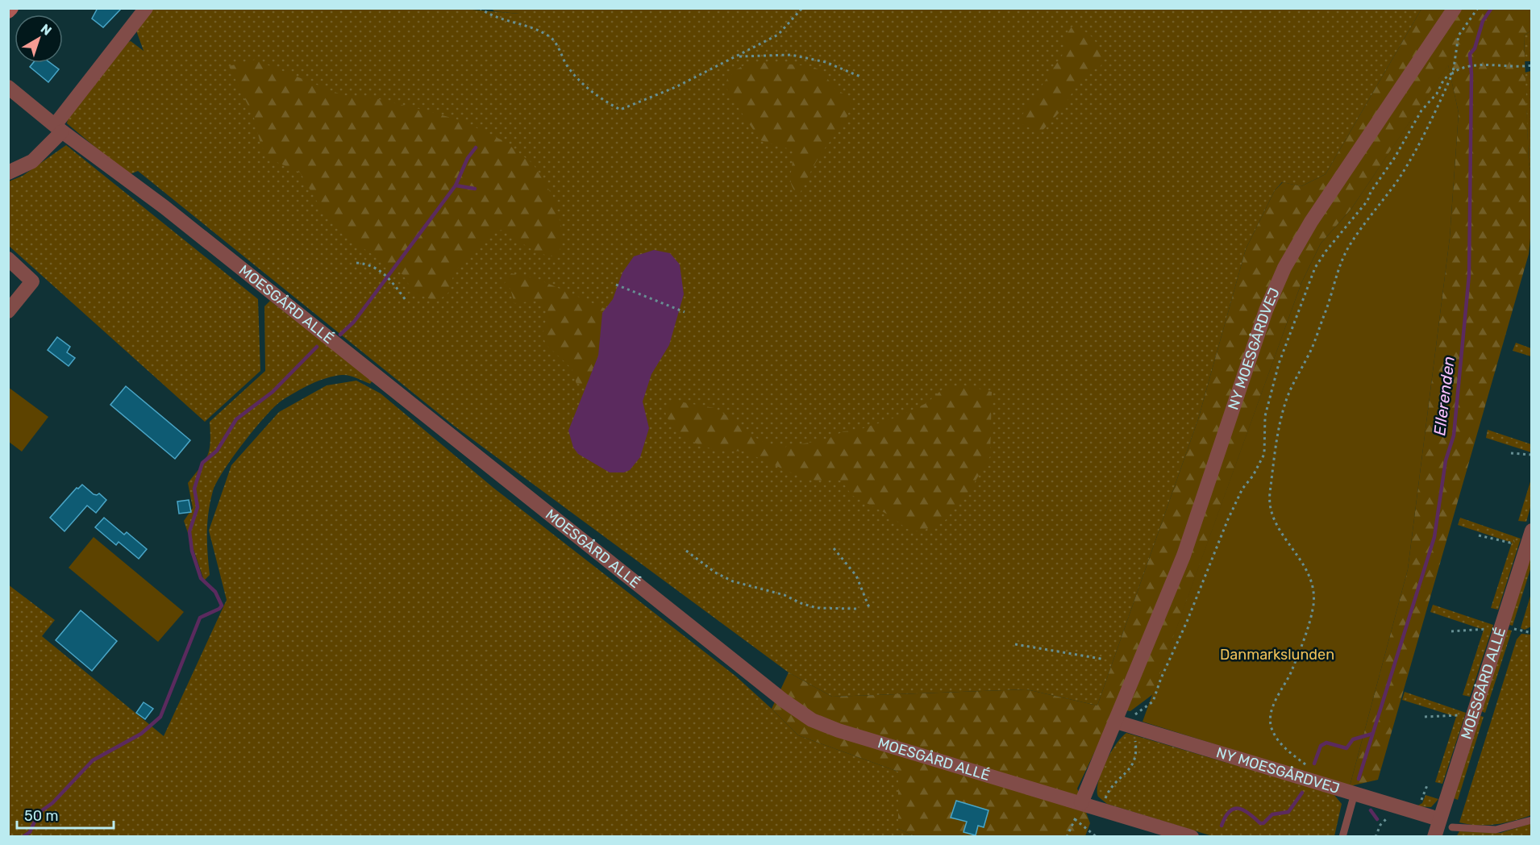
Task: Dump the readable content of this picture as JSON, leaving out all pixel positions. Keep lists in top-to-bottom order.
{
  "streets": {
    "street": ["MOESGÅRD ALLÉ", "NY MOESGÅRDVEJ"]
  },
  "crossings": [
    ["MOESGÅRD ALLÉ", "NY MOESGÅRDVEJ"]
  ],
  "water": ["Ellerenden"],
  "parks": ["Danmarkslunden"],
  "scale_bar": "50 m",
  "north": "top right"
}
